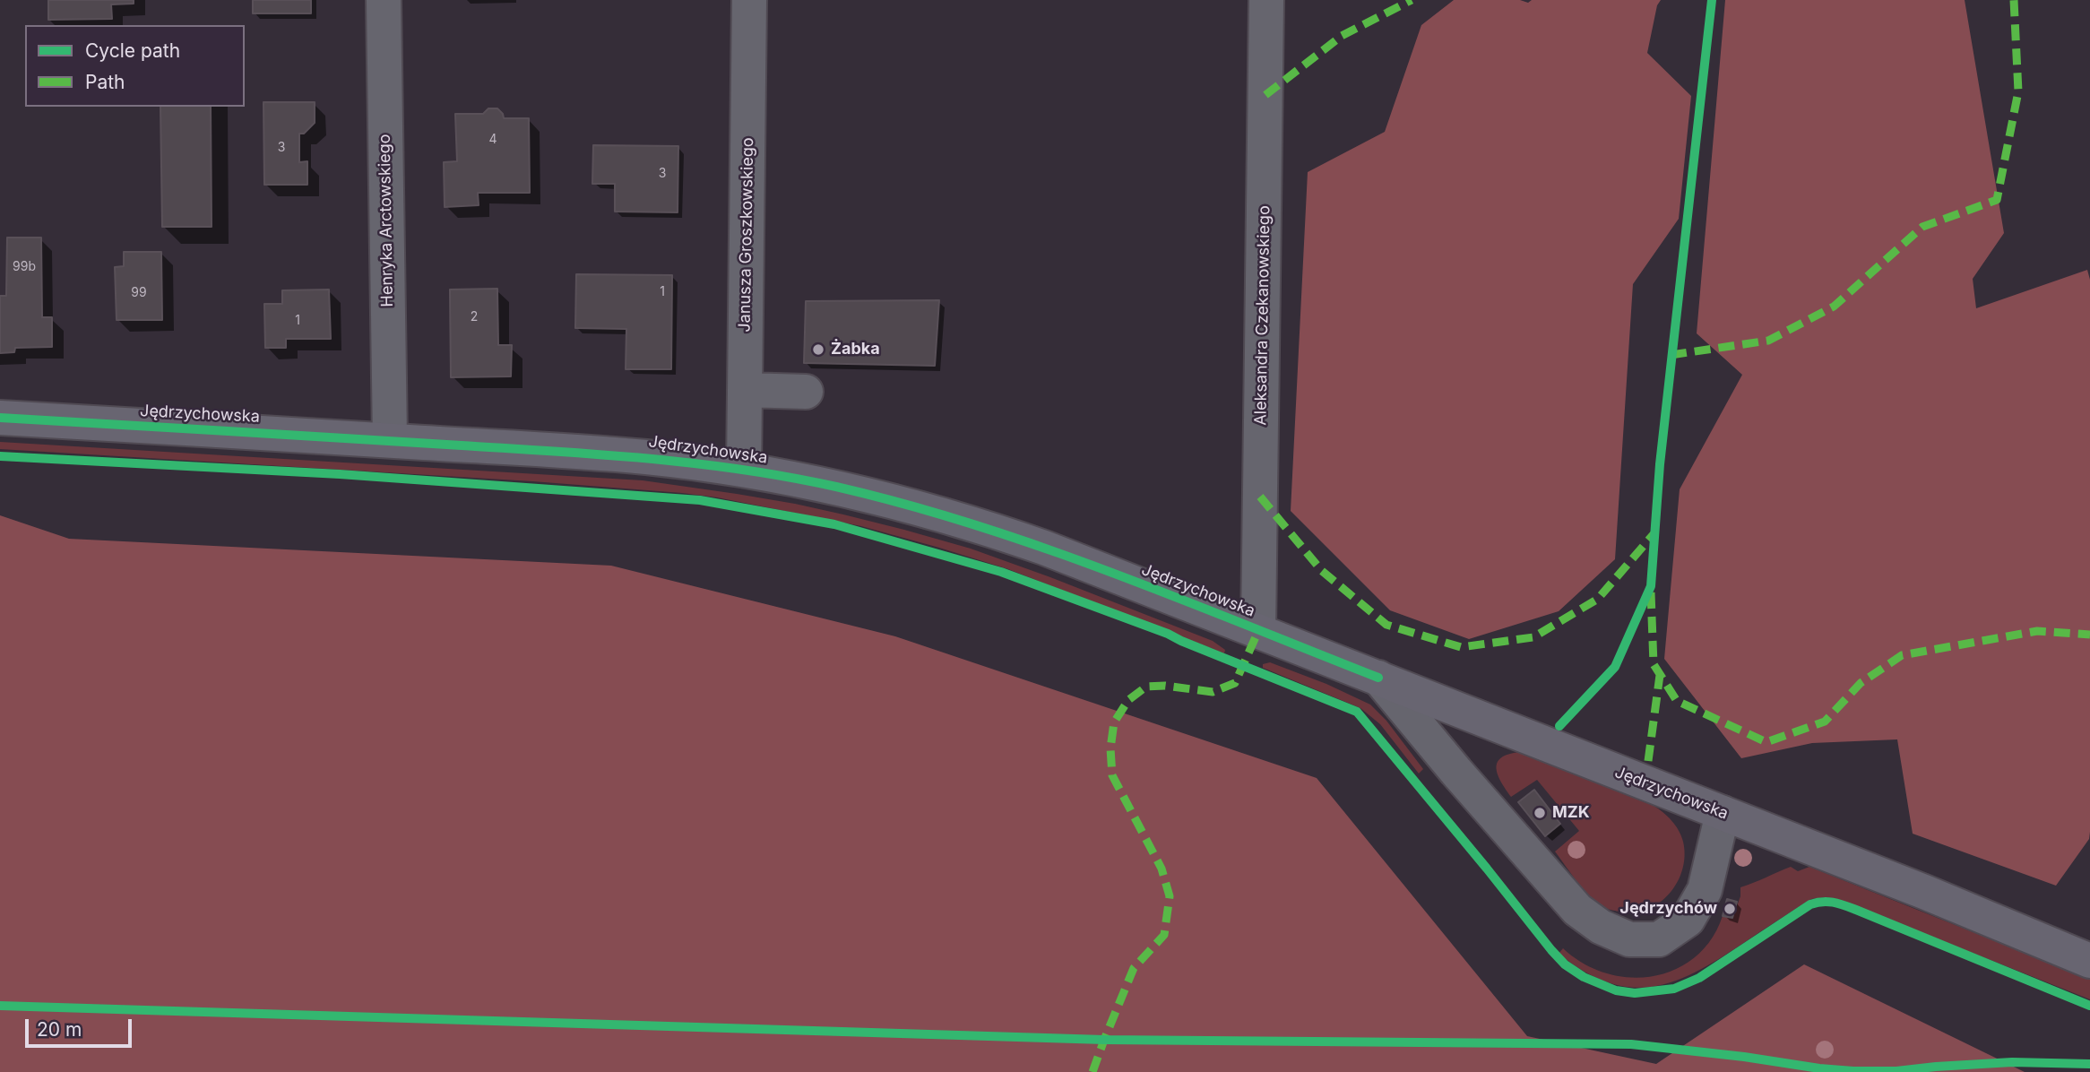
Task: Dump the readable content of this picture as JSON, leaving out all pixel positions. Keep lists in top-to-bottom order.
{
  "streets": {
    "main road": ["Jędrzychowska"],
    "street": ["Henryka Arctowskiego", "Janusza Groszkowskiego", "Aleksandra Czekanowskiego"]
  },
  "crossings": [
    ["Henryka Arctowskiego", "Jędrzychowska"],
    ["Janusza Groszkowskiego", "Jędrzychowska"],
    ["Aleksandra Czekanowskiego", "Jędrzychowska"]
  ],
  "places": ["Żabka", "MZK", "Jędrzychów"],
  "house_numbers": [
    "4",
    "3",
    "3",
    "99b",
    "1",
    "99",
    "2",
    "1"
  ],
  "legend": ["Cycle path", "Path"],
  "scale_bar": "20 m"
}
